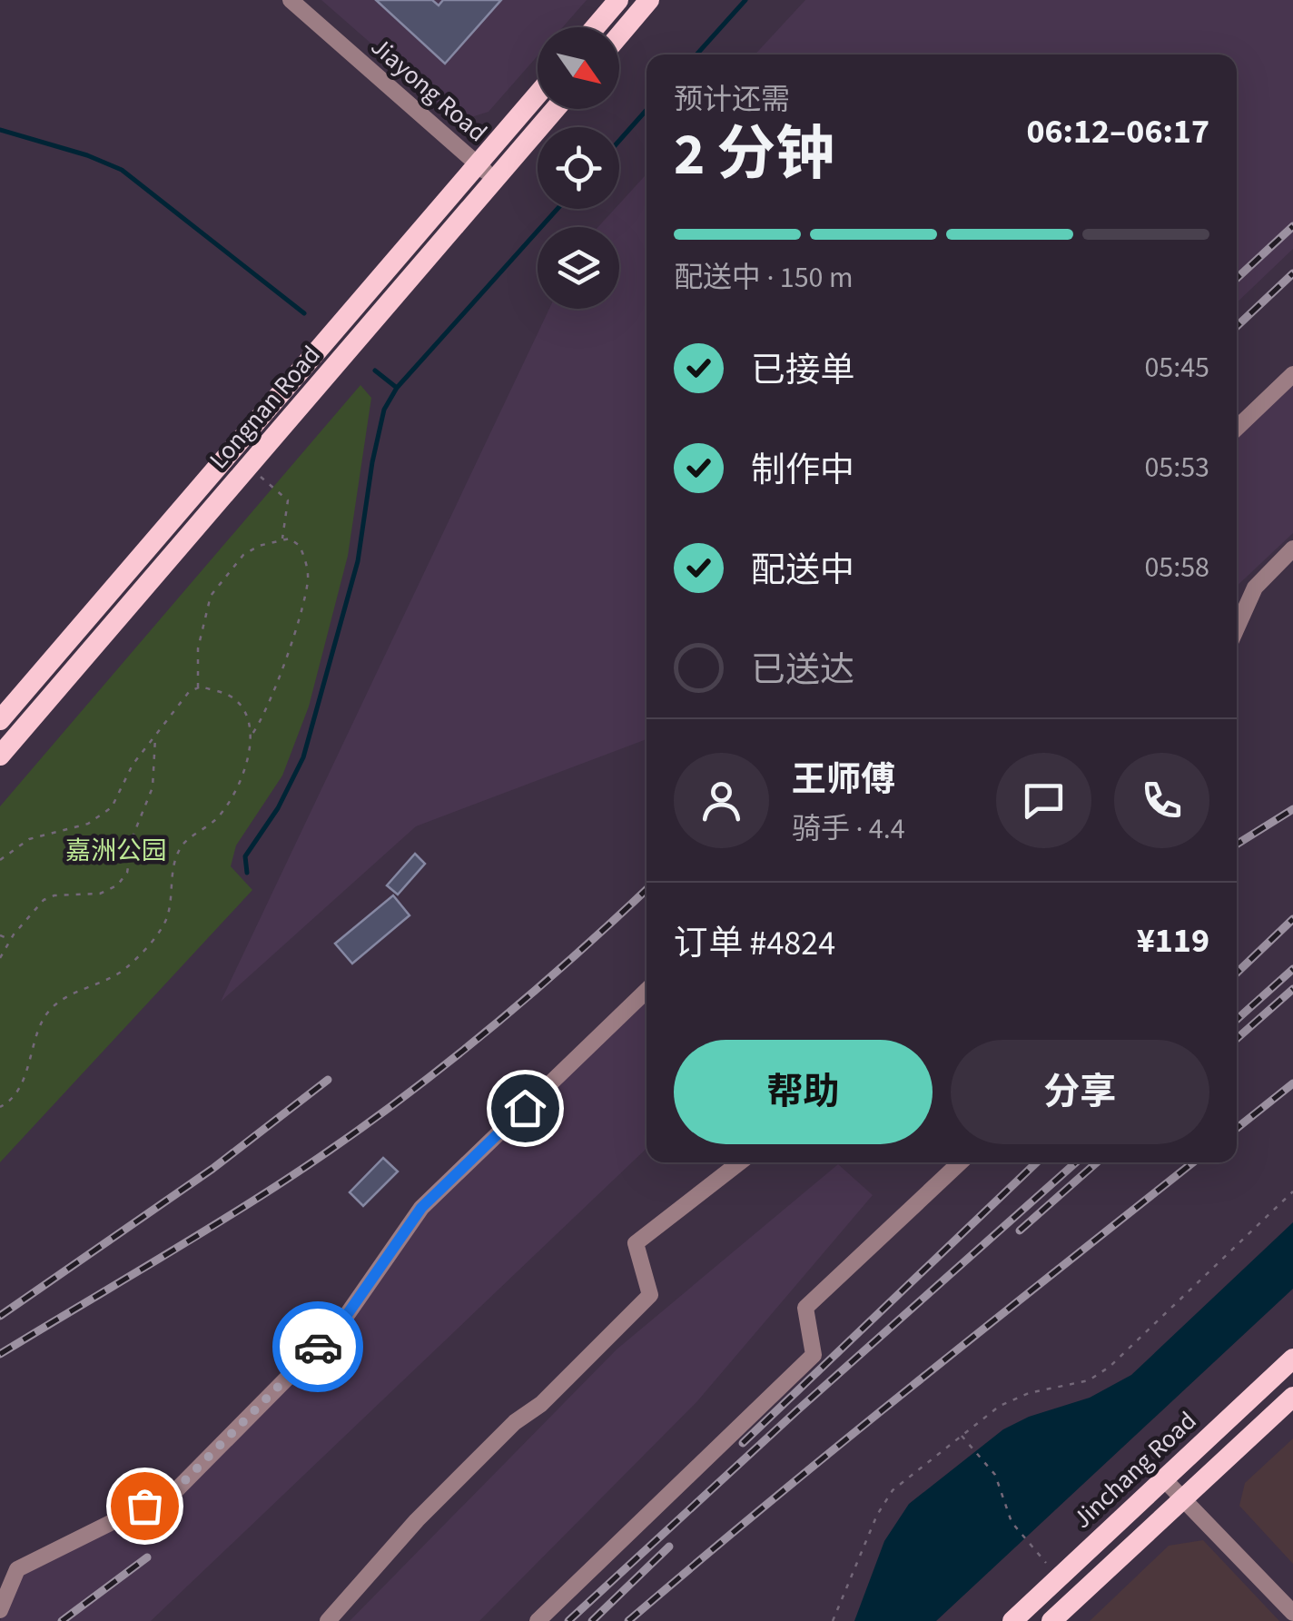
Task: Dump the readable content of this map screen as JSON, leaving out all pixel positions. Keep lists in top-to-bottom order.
{
  "streets": {
    "main road": ["Longnan Road", "Jinchang Road"],
    "street": ["Jiayong Road"]
  },
  "crossings": [
    ["Jiayong Road", "Longnan Road"]
  ],
  "parks": ["嘉洲公园"],
  "north": "bottom right",
  "page": {
    "heading": ["2 分钟", "预计还需", "06:12–06:17"],
    "panel": [
      "王师傅",
      "骑手 · 4.4",
      "订单 #4824",
      "¥119"
    ],
    "bar": "配送中 · 150 m",
    "list": [
      ["已接单", "05:45"],
      ["制作中", "05:53"],
      ["配送中", "05:58"],
      "已送达"
    ],
    "buttons": ["帮助", "分享"]
  }
}
